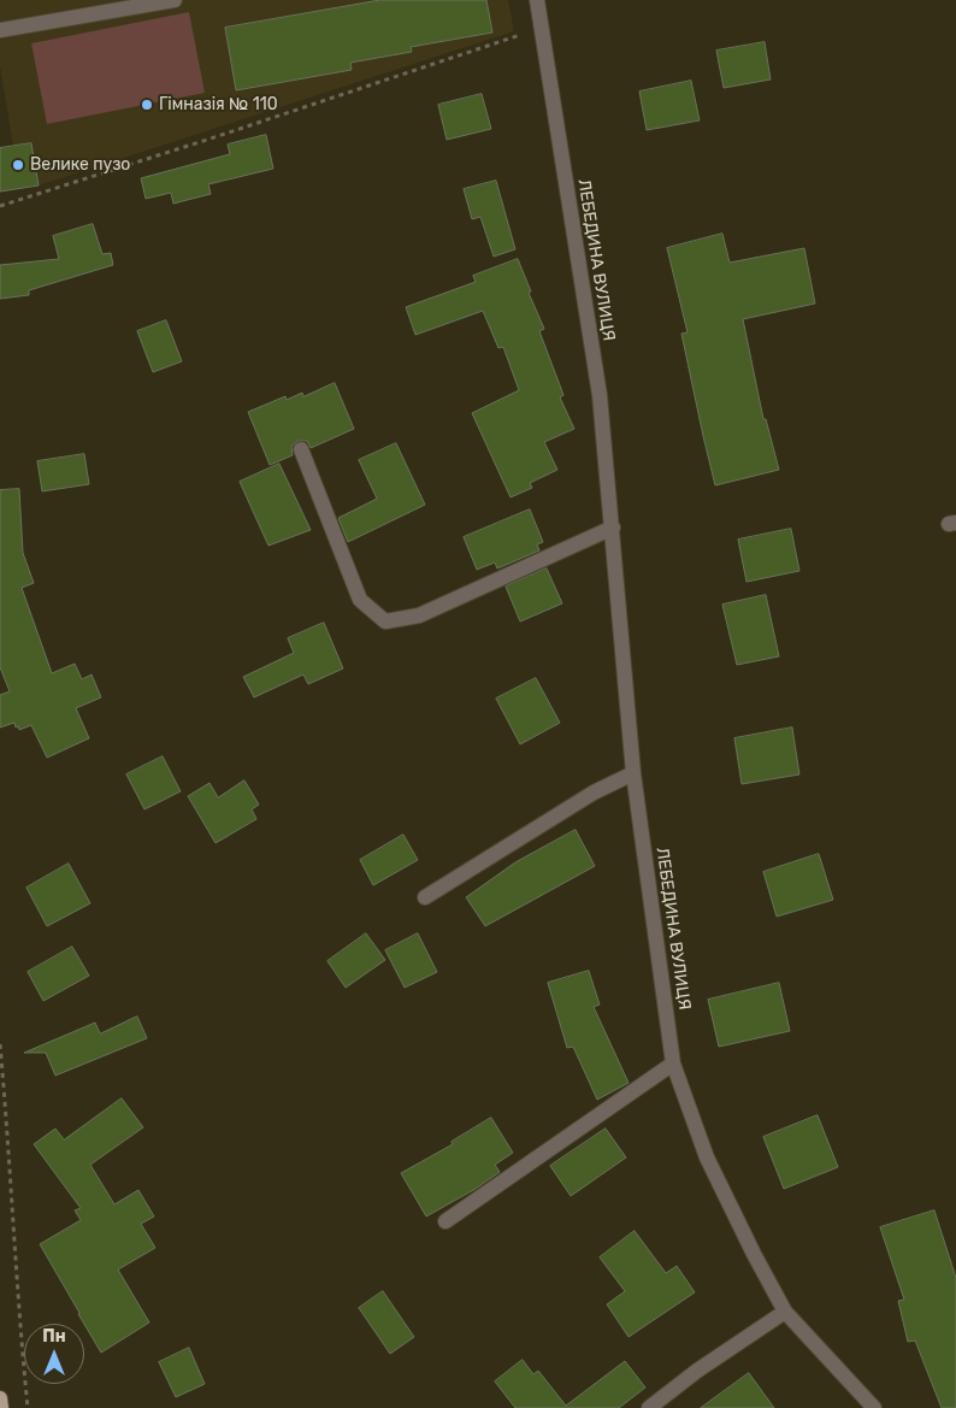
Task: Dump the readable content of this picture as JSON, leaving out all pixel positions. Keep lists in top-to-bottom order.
{
  "streets": {
    "street": ["ЛЕБЕДИНА ВУЛИЦЯ"]
  },
  "places": ["Гімназія № 110", "Велике пузо"],
  "north": "top"
}
